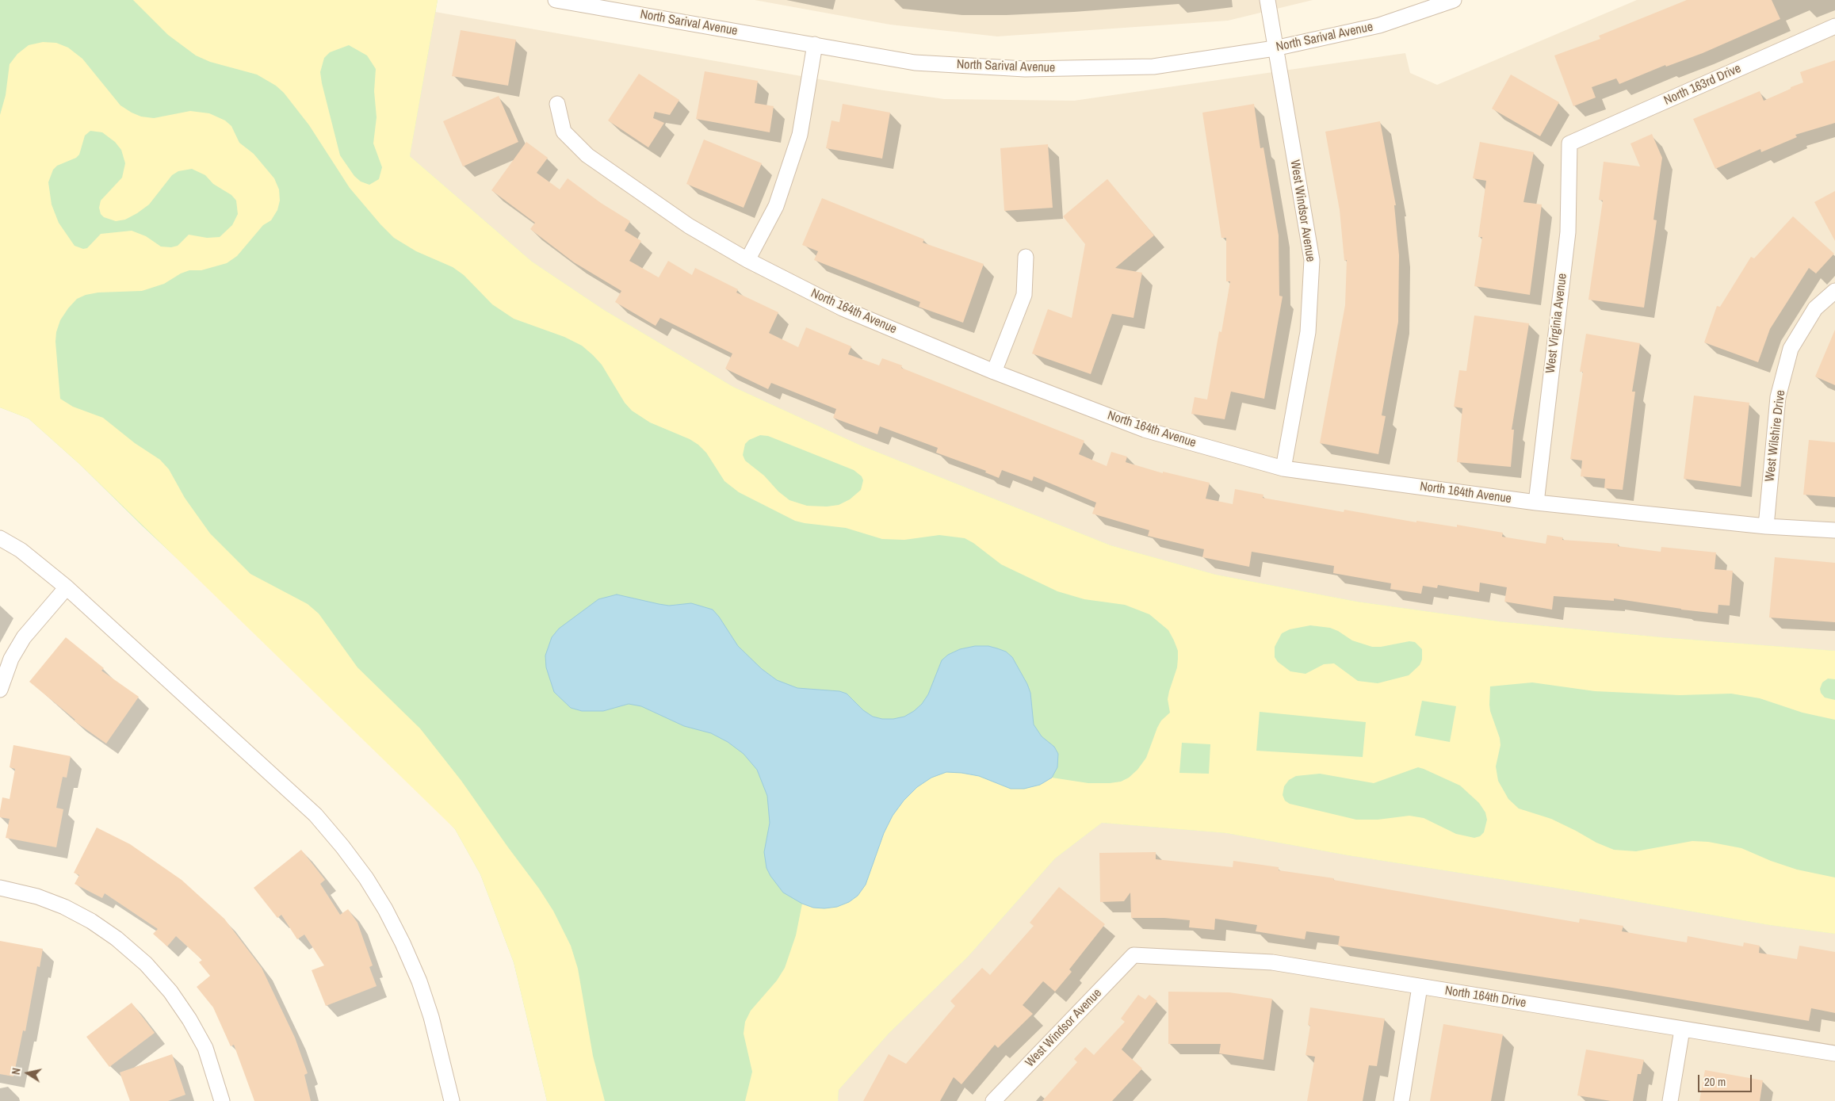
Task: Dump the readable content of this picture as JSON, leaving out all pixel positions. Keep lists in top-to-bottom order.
{
  "streets": {
    "street": [
      "North Sarival Avenue",
      "North 163rd Drive",
      "West Windsor Avenue",
      "North 164th Avenue",
      "West Virginia Avenue",
      "West Wilshire Drive",
      "North 164th Drive"
    ]
  },
  "crossings": [
    ["North Sarival Avenue", "West Windsor Avenue"],
    ["North 163rd Drive", "West Virginia Avenue"],
    ["West Windsor Avenue", "North 164th Avenue"],
    ["West Windsor Avenue", "North 164th Drive"],
    ["North 164th Avenue", "West Virginia Avenue"],
    ["North 164th Avenue", "West Wilshire Drive"]
  ],
  "scale_bar": "20 m",
  "north": "left"
}
